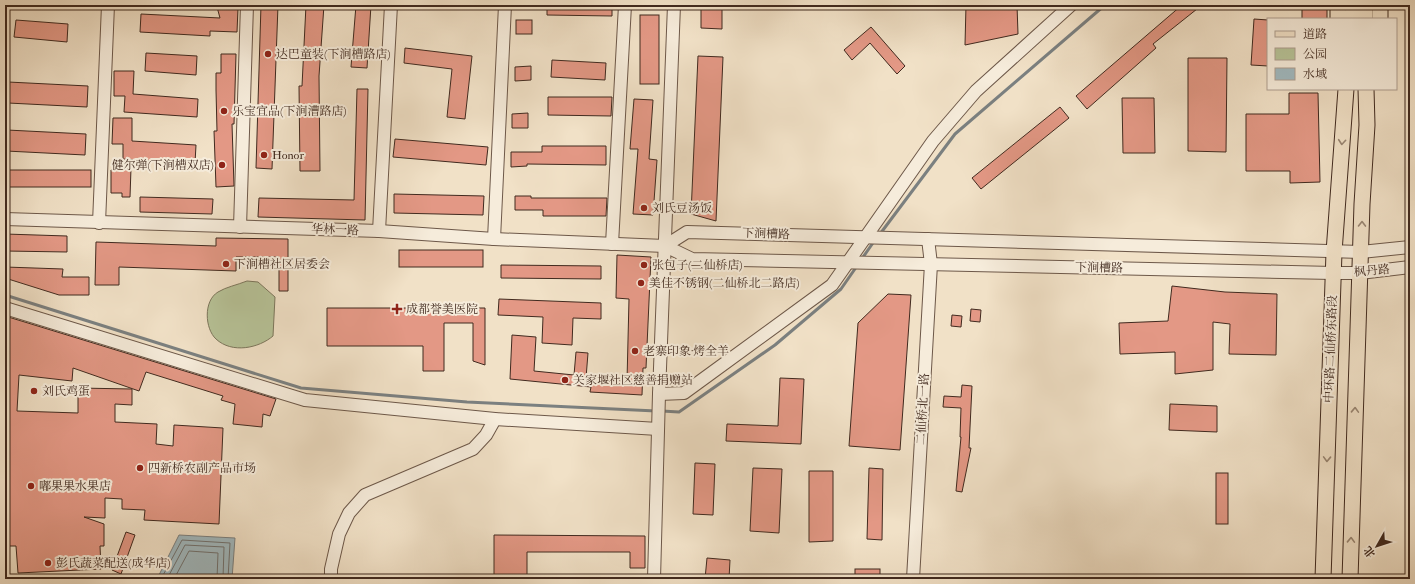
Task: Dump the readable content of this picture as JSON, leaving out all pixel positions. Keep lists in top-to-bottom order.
{
  "streets": {
    "main road": ["中环路二仙桥东路段"],
    "street": [
      "华林一路",
      "下涧槽路",
      "枫丹路",
      "二仙桥北一路"
    ]
  },
  "crossings": [
    ["华林一路", "下涧槽路"],
    ["下涧槽路", "枫丹路"],
    ["下涧槽路", "中环路二仙桥东路段"],
    ["下涧槽路", "二仙桥北一路"],
    ["枫丹路", "中环路二仙桥东路段"]
  ],
  "places": {
    "other": [
      "达巴童装(下涧槽路店)",
      "乐宝宜品(下涧漕路店)",
      "Honor",
      "健尔弹(下涧槽双店)",
      "刘氏豆汤饭",
      "下涧槽社区居委会",
      "张包子(二仙桥店)",
      "美佳不锈钢(二仙桥北二路店)",
      "老寨印象·烤全羊",
      "关家堰社区慈善捐赠站",
      "刘氏鸡蛋",
      "四新桥农副产品市场",
      "嘟果果水果店",
      "彭氏蔬菜配送(成华店)"
    ],
    "health": ["成都誉美医院"]
  },
  "legend": ["道路", "公园", "水域"],
  "north": "bottom left"
}
